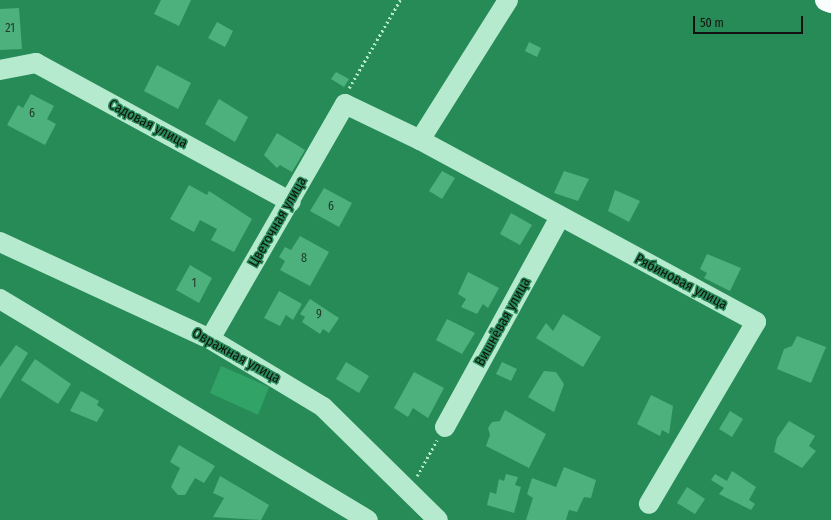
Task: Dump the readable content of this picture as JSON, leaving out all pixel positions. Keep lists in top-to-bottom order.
{
  "streets": {
    "street": [
      "Садовая улица",
      "Цветочная улица",
      "Рябиновая улица",
      "Вишнёвая улица",
      "Овражная улица"
    ]
  },
  "crossings": [
    ["Садовая улица", "Цветочная улица"],
    ["Цветочная улица", "Рябиновая улица"],
    ["Цветочная улица", "Овражная улица"],
    ["Рябиновая улица", "Вишнёвая улица"]
  ],
  "house_numbers": [
    "21",
    "6",
    "6",
    "8",
    "1",
    "9"
  ],
  "scale_bar": "50 m"
}
